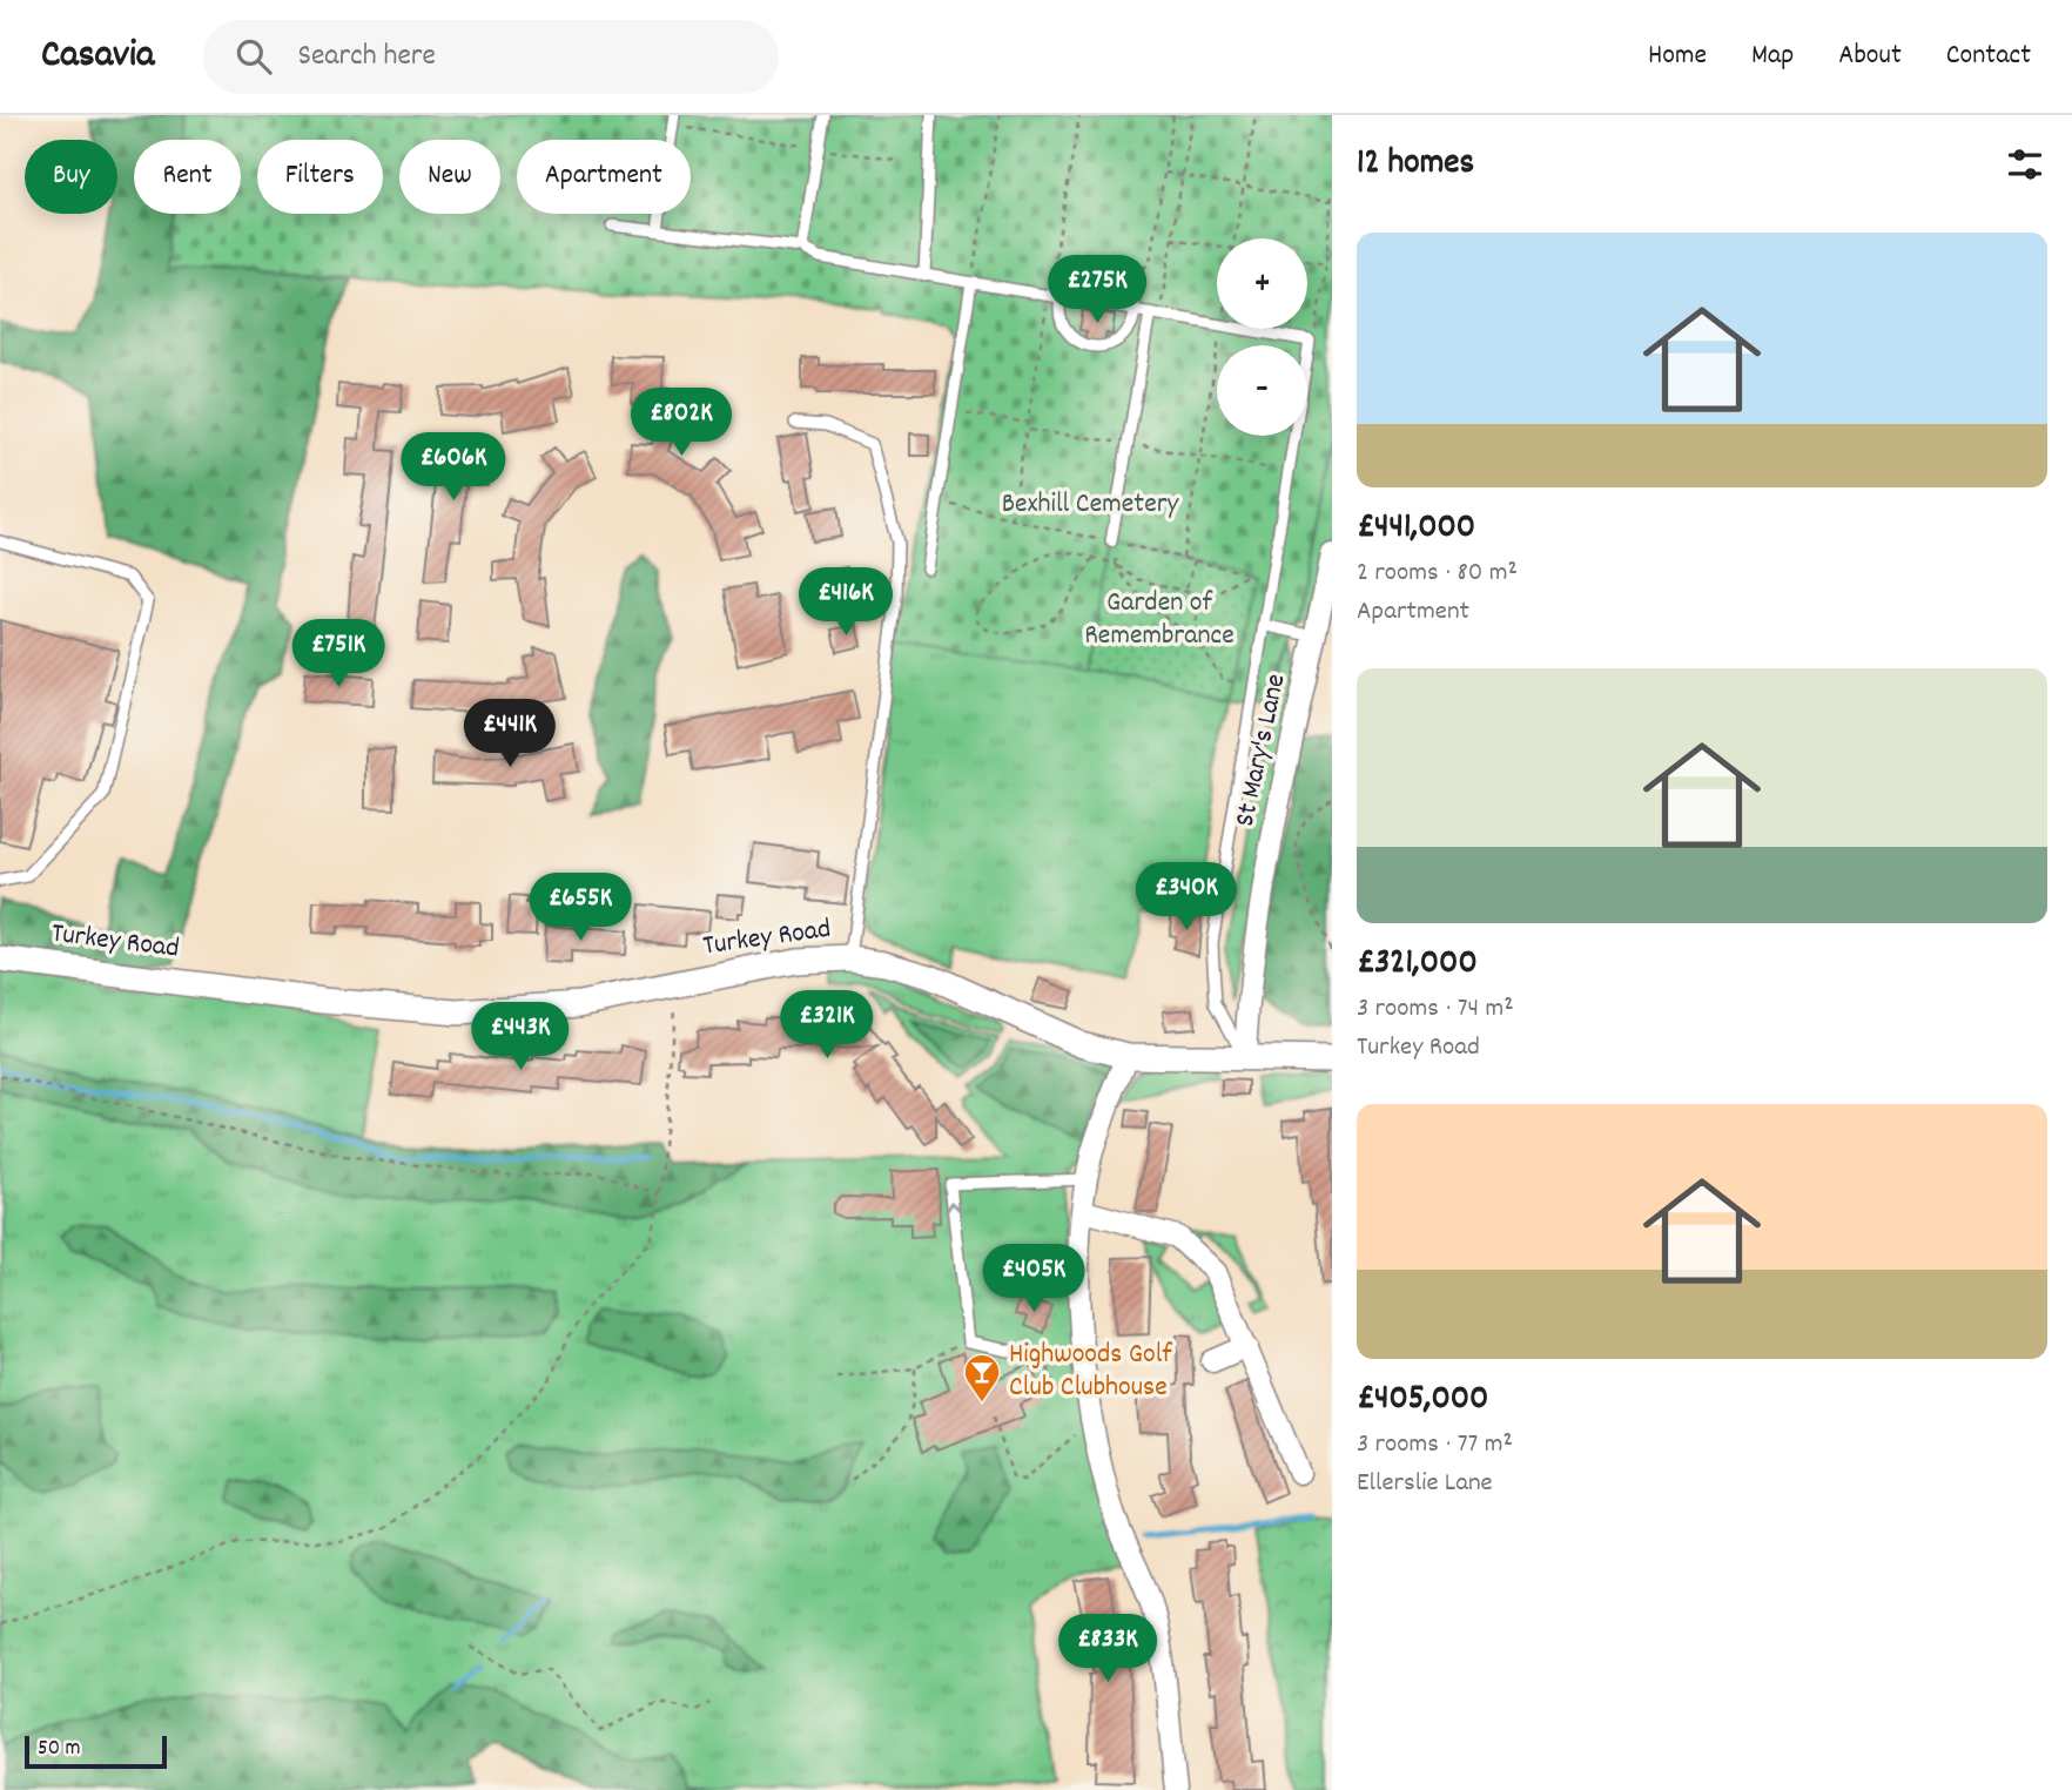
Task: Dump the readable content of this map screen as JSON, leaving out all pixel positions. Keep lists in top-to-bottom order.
{
  "streets": {
    "street": ["St Mary's Lane", "Turkey Road"]
  },
  "crossings": [
    ["St Mary's Lane", "Turkey Road"]
  ],
  "parks": ["Bexhill Cemetery", "Garden of Remembrance"],
  "places": {
    "bar": ["Highwoods Golf Club Clubhouse"]
  },
  "scale_bar": "50 m",
  "page": {
    "header": "Casavia",
    "search": "Search here",
    "nav": [
      "Home",
      "Map",
      "About",
      "Contact"
    ],
    "heading": "12 homes",
    "chip": [
      "Buy",
      "Rent",
      "Filters",
      "New",
      "Apartment"
    ],
    "list": [
      {
        "name": "£441,000",
        "note": "2 rooms · 80 m² · Apartment"
      },
      {
        "name": "£321,000",
        "note": "3 rooms · 74 m² · Turkey Road"
      },
      {
        "name": "£405,000",
        "note": "3 rooms · 77 m² · Ellerslie Lane"
      }
    ],
    "map_buttons": ["+", "−"],
    "price": [
      "£275K",
      "£802K",
      "£606K",
      "£416K",
      "£751K",
      "£441K",
      "£340K",
      "£655K",
      "£321K",
      "£443K",
      "£405K",
      "£833K"
    ],
    "scale": "50 m"
  }
}
